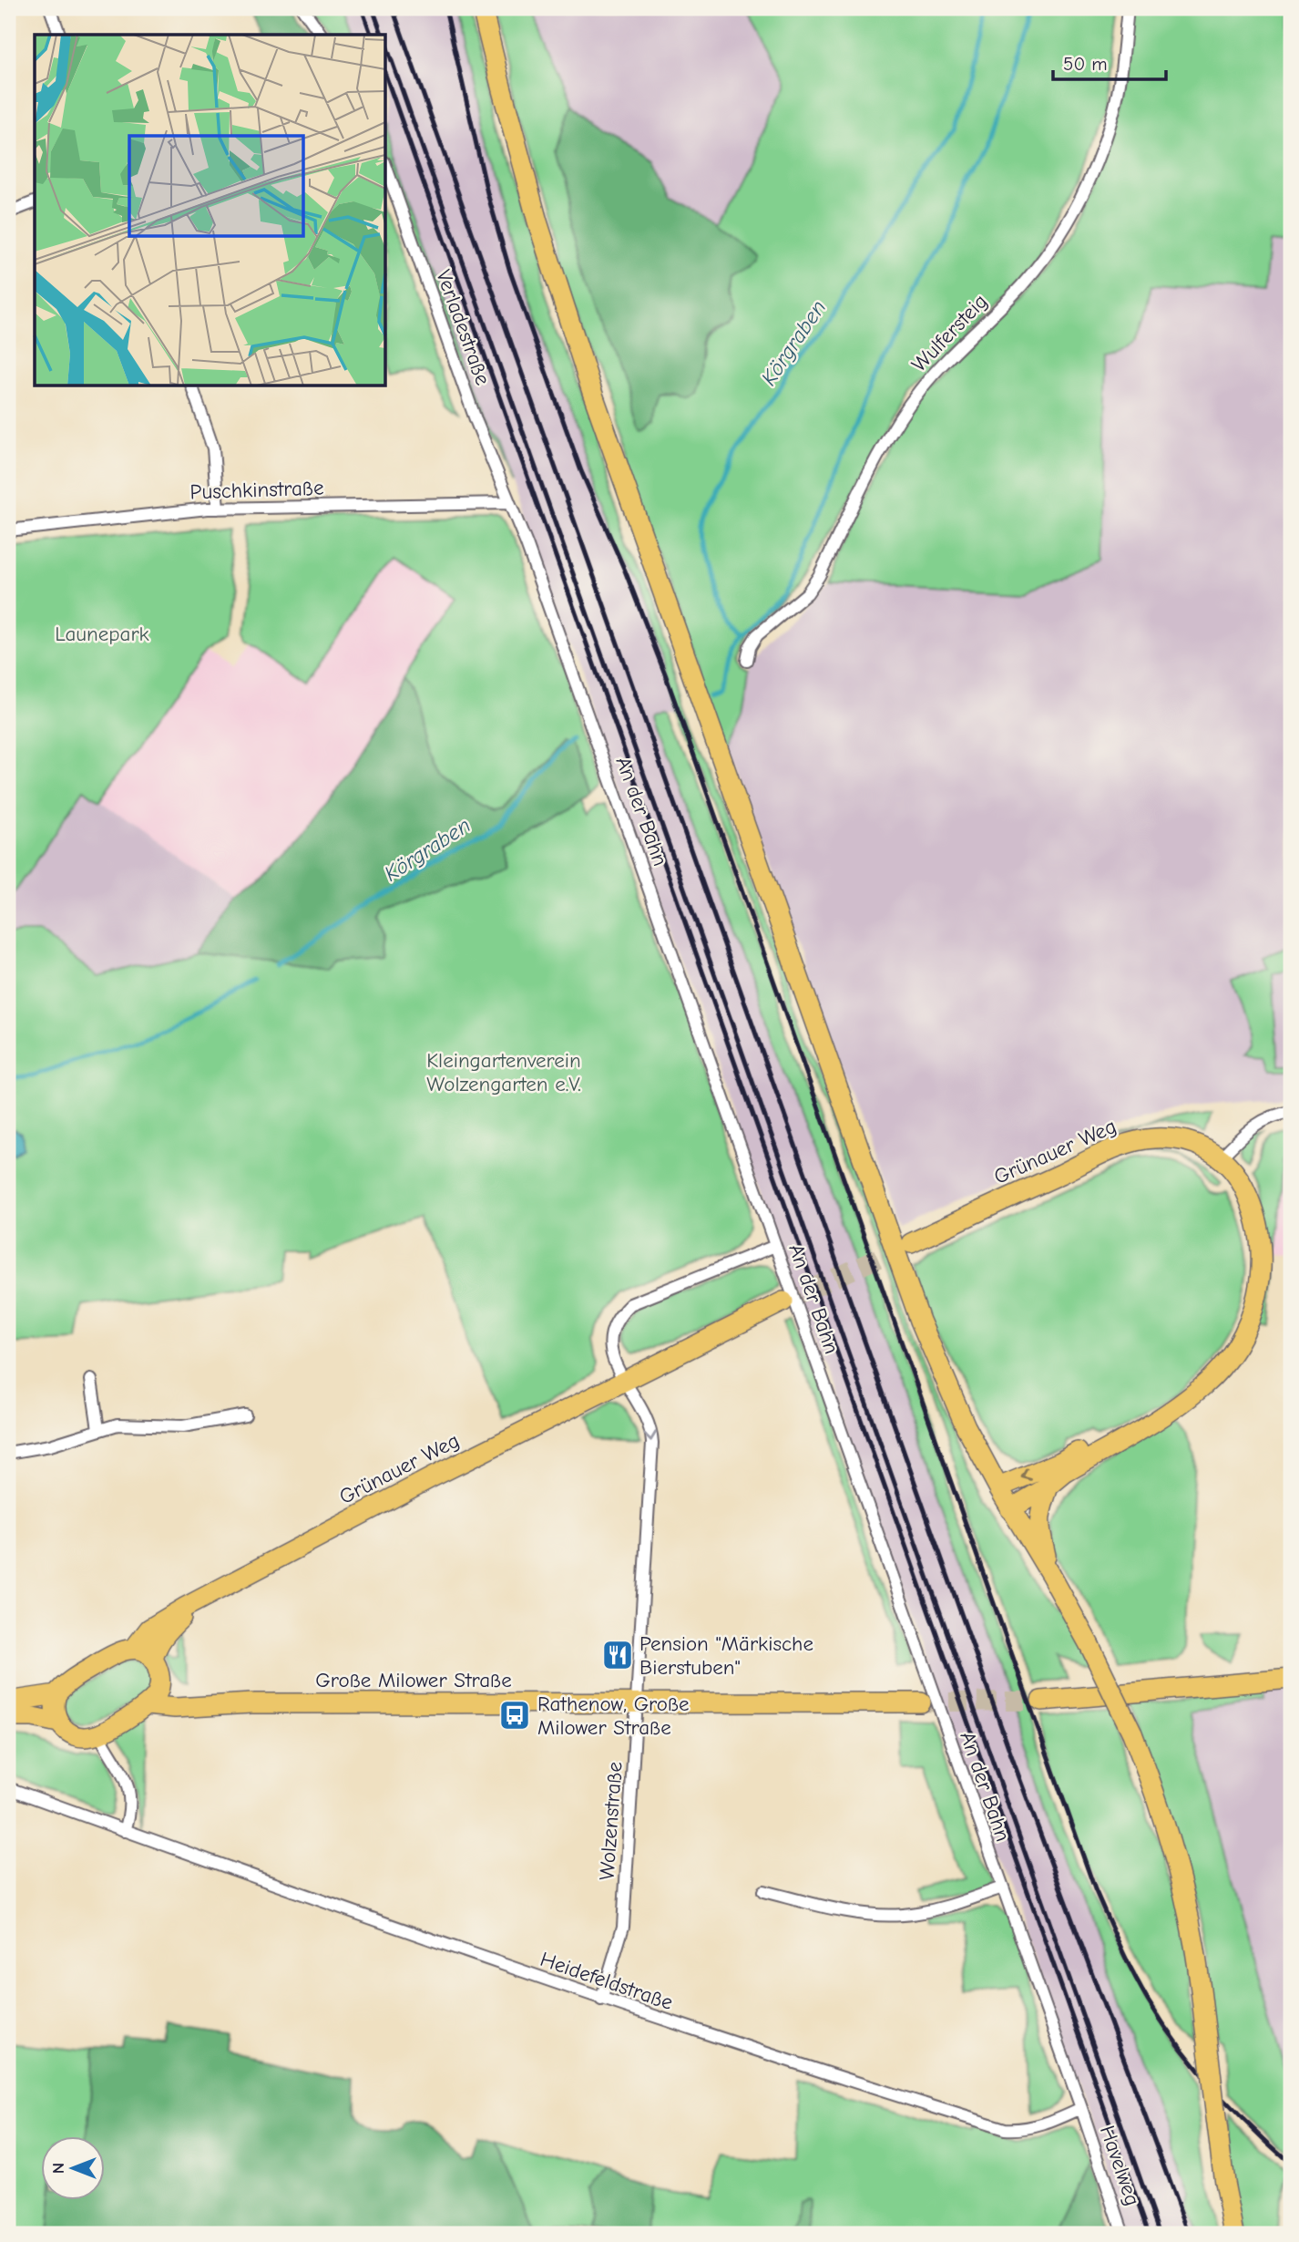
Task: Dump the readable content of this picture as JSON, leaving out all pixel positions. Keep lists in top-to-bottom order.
{
  "streets": {
    "main road": ["Grünauer Weg", "Große Milower Straße"],
    "street": [
      "Verladestraße",
      "Wulfersteig",
      "Puschkinstraße",
      "An der Bahn",
      "Wolzenstraße",
      "Heidefeldstraße",
      "Havelweg"
    ]
  },
  "crossings": [
    ["Verladestraße", "Puschkinstraße"],
    ["Verladestraße", "An der Bahn"],
    ["Puschkinstraße", "An der Bahn"],
    ["An der Bahn", "Heidefeldstraße"],
    ["An der Bahn", "Havelweg"],
    ["Grünauer Weg", "Große Milower Straße"],
    ["Grünauer Weg", "Wolzenstraße"],
    ["Große Milower Straße", "Wolzenstraße"],
    ["Wolzenstraße", "Heidefeldstraße"],
    ["Heidefeldstraße", "Havelweg"]
  ],
  "one_way": ["Wolzenstraße"],
  "water": ["Körgraben"],
  "parks": ["Launepark", "Kleingartenverein Wolzengarten e.V."],
  "places": {
    "restaurant": ["Pension \"Märkische Bierstuben\""],
    "bus stop": ["Rathenow, Große Milower Straße"]
  },
  "scale_bar": "50 m",
  "north": "left"
}
